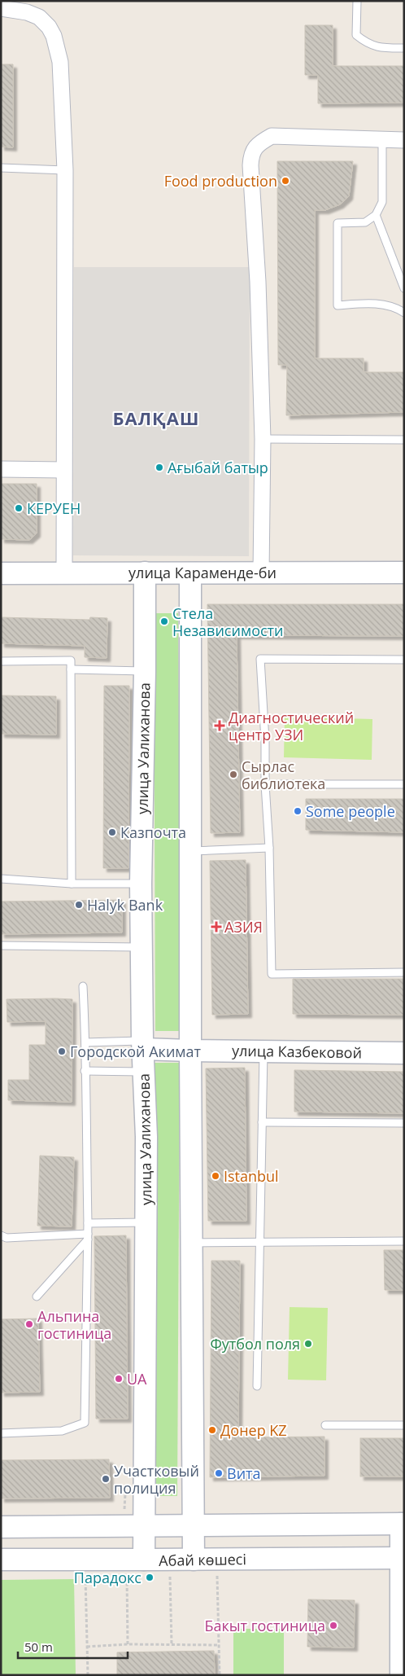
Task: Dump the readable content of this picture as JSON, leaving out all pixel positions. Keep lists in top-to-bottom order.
{
  "streets": {
    "street": [
      "улица Караменде-би",
      "улица Уалиханова",
      "улица Казбековой",
      "Абай көшесі"
    ]
  },
  "crossings": [
    ["улица Караменде-би", "улица Уалиханова"],
    ["улица Уалиханова", "улица Казбековой"],
    ["улица Уалиханова", "Абай көшесі"]
  ],
  "districts": ["БАЛҚАШ"],
  "places": {
    "other": [
      "Food production",
      "Ағыбай батыр",
      "КЕРУЕН",
      "Стела Независимости",
      "Сырлас библиотека",
      "Some people",
      "Казпочта",
      "Halyk Bank",
      "Городской Акимат",
      "Istanbul",
      "Альпина гостиница",
      "Футбол поля",
      "UA",
      "Донер KZ",
      "Вита",
      "Участковый полиция",
      "Парадокс",
      "Бакыт гостиница"
    ],
    "health": ["Диагностический центр УЗИ", "АЗИЯ"]
  },
  "scale_bar": "50 m"
}
